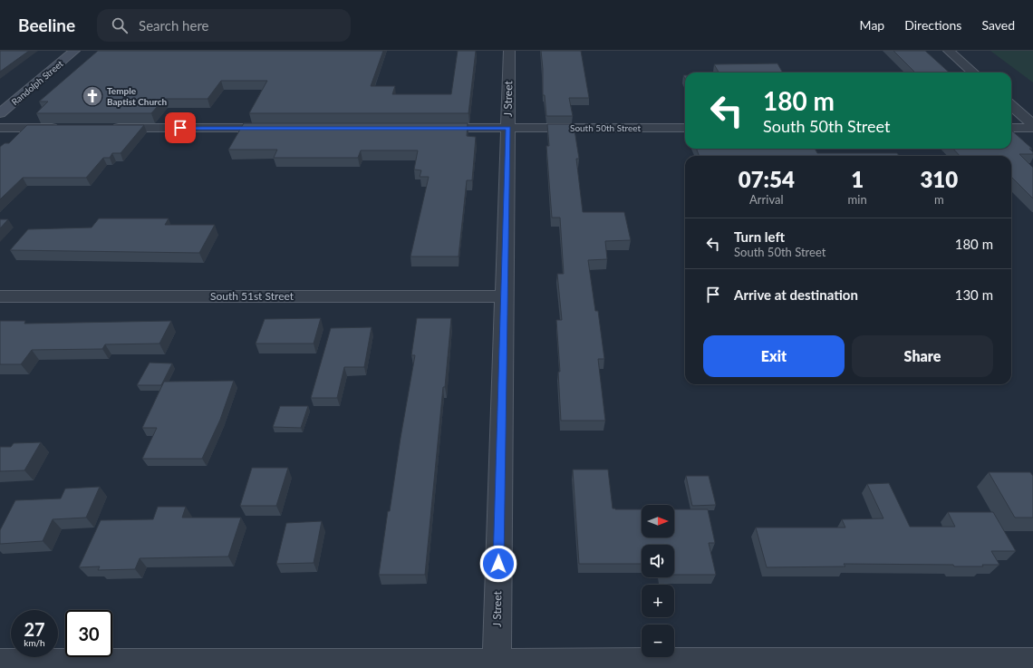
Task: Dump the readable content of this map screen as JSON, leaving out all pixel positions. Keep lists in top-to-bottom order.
{
  "streets": {
    "main road": ["Randolph Street"],
    "street": ["J Street", "South 50th Street", "South 51st Street"]
  },
  "crossings": [
    ["J Street", "South 50th Street"],
    ["J Street", "South 51st Street"]
  ],
  "places": {
    "church": ["Temple Baptist Church"]
  },
  "north": "right",
  "page": {
    "header": "Beeline",
    "search": "Search here",
    "nav": ["Map", "Directions", "Saved"],
    "turn": ["180 m", "South 50th Street"],
    "eta": [
      "07:54",
      "Arrival",
      "1",
      "min",
      "310",
      "m"
    ],
    "list": [
      {
        "name": "Turn left",
        "note": "South 50th Street",
        "value": "180 m"
      },
      {
        "name": "Arrive at destination",
        "value": "130 m"
      }
    ],
    "buttons": ["Exit", "Share"],
    "map_buttons": ["+", "−"],
    "speed": "27 km/h",
    "limit": "30"
  }
}
